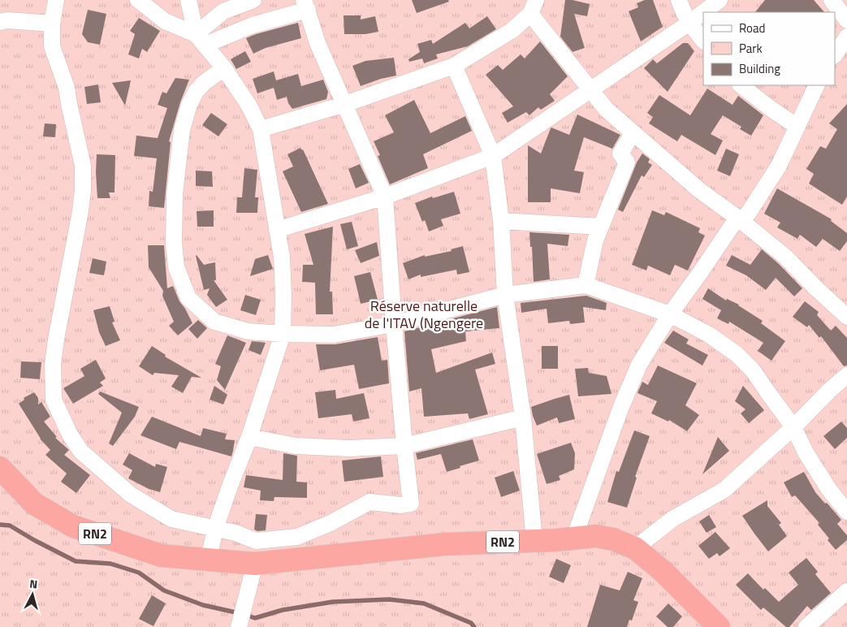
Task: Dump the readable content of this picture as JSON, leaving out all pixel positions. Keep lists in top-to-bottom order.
{
  "streets": {
    "highway": ["RN2"]
  },
  "parks": ["Réserve naturelle de l'ITAV (Ngengere"],
  "legend": ["Road", "Park", "Building"],
  "north": "top"
}
